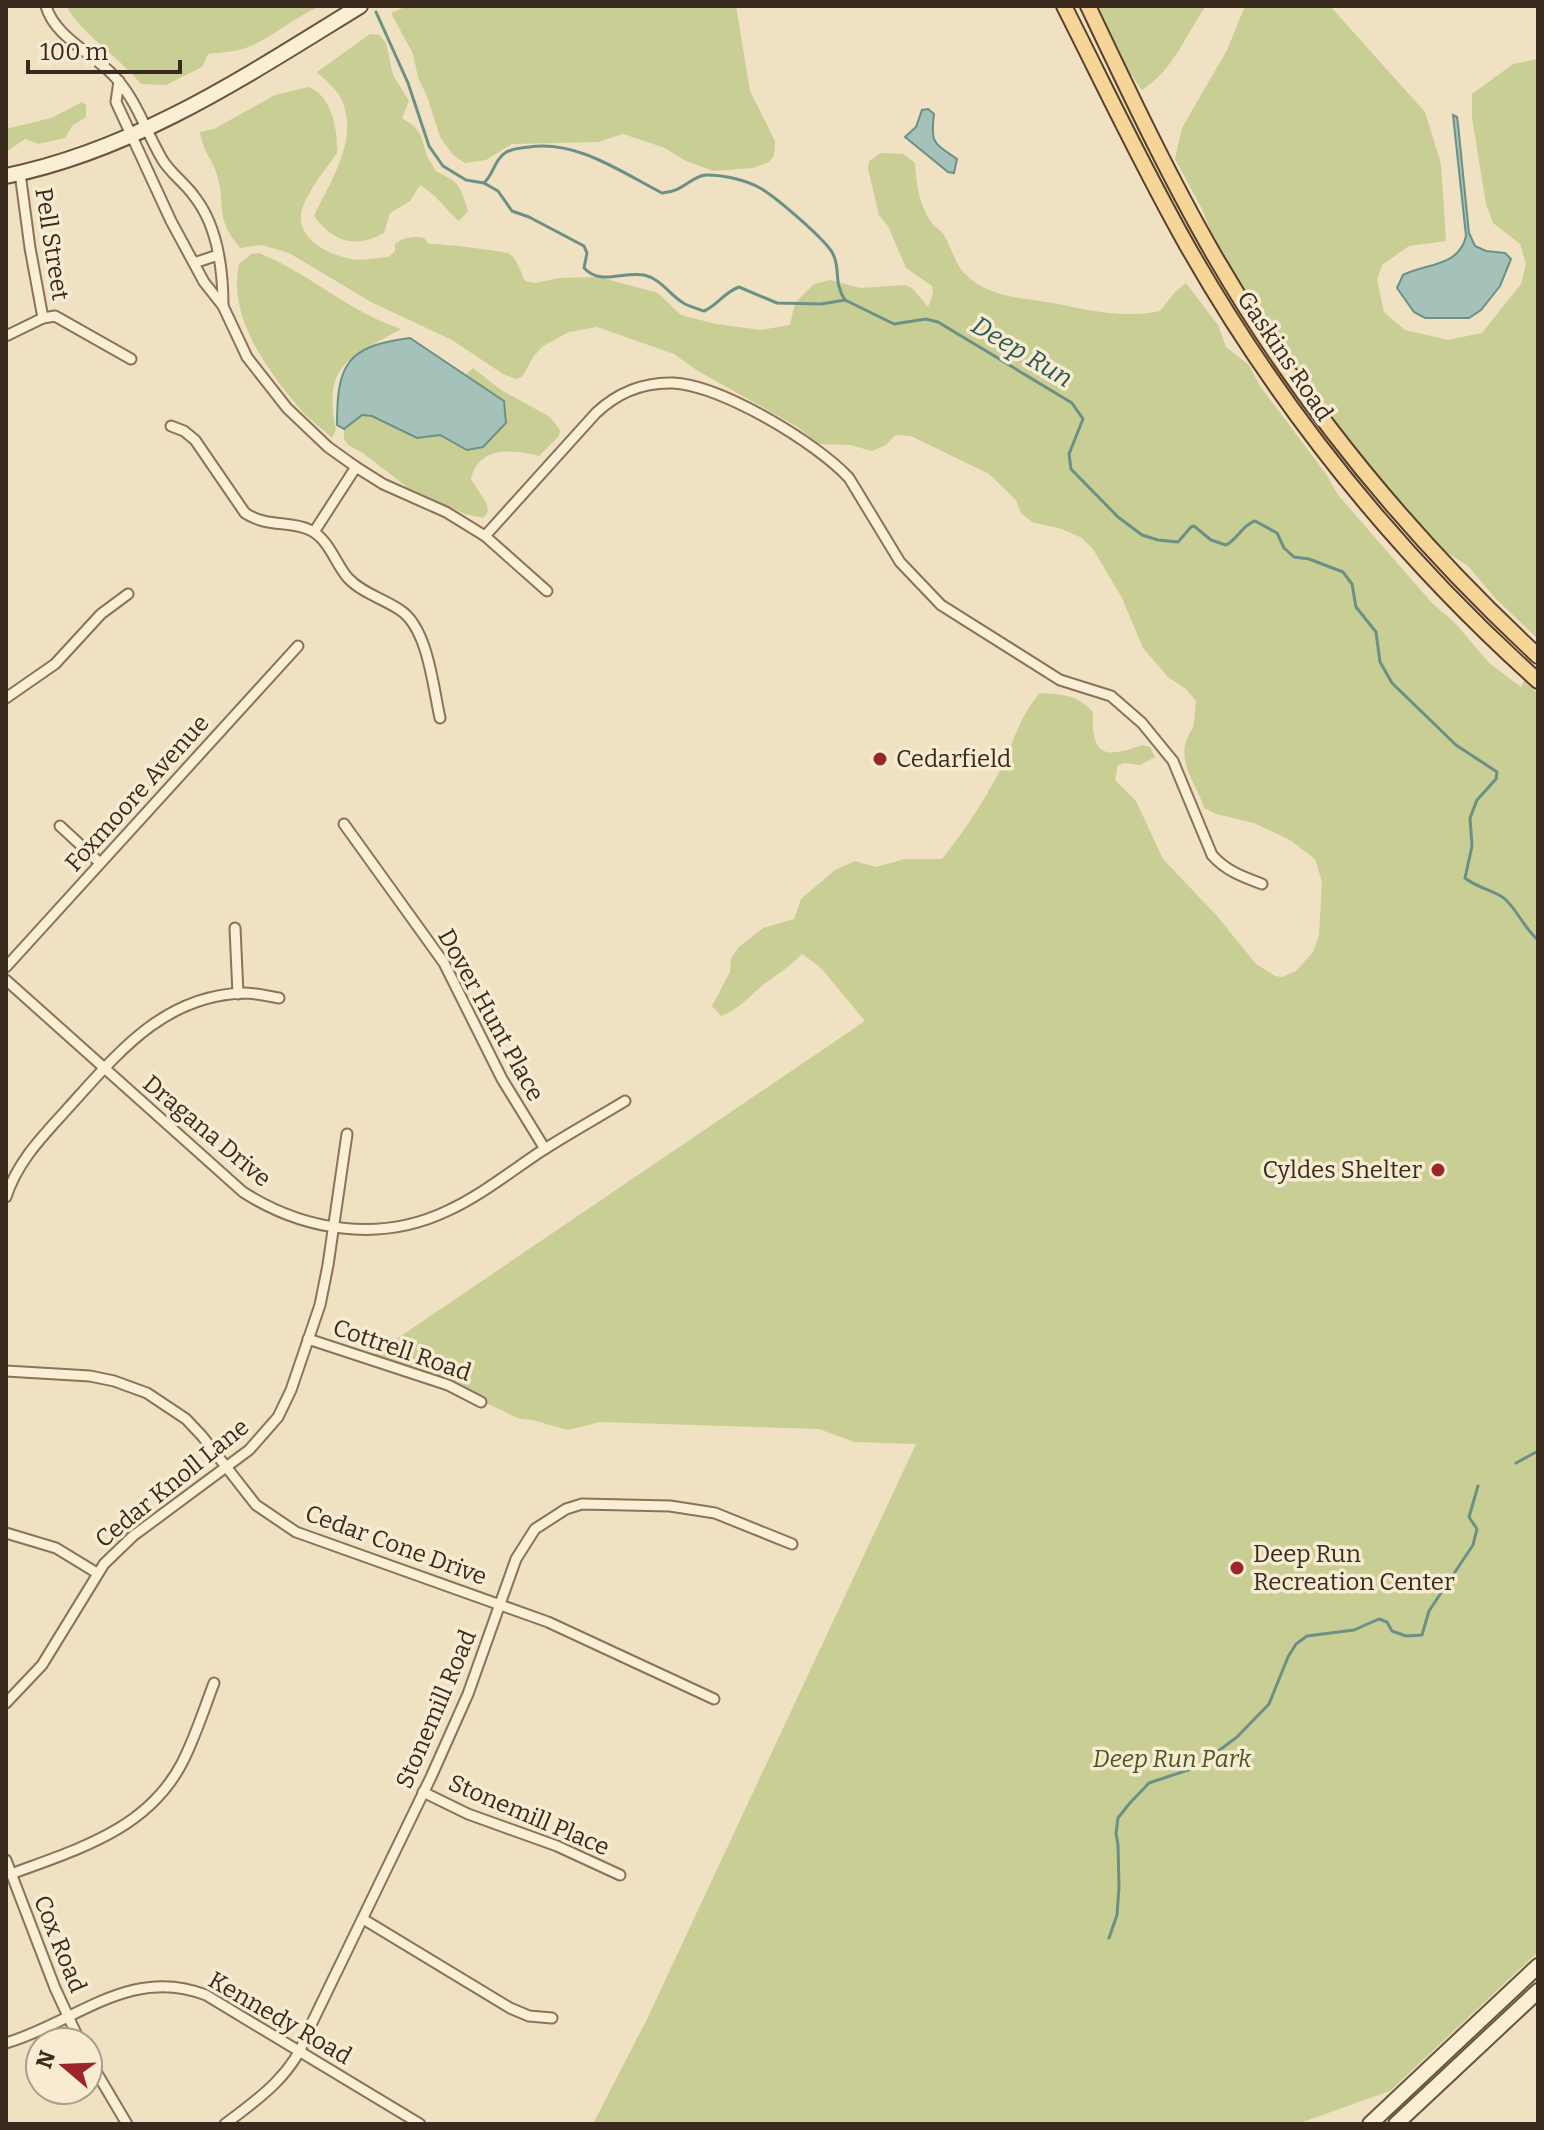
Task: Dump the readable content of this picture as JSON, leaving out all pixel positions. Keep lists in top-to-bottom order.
{
  "streets": {
    "main road": ["Gaskins Road"],
    "street": [
      "Pell Street",
      "Foxmoore Avenue",
      "Dover Hunt Place",
      "Dragana Drive",
      "Cottrell Road",
      "Cedar Knoll Lane",
      "Cedar Cone Drive",
      "Stonemill Road",
      "Stonemill Place",
      "Cox Road",
      "Kennedy Road"
    ]
  },
  "crossings": [
    ["Dover Hunt Place", "Dragana Drive"],
    ["Dragana Drive", "Cedar Knoll Lane"],
    ["Cottrell Road", "Cedar Knoll Lane"],
    ["Cedar Knoll Lane", "Cedar Cone Drive"],
    ["Cedar Cone Drive", "Stonemill Road"],
    ["Stonemill Road", "Stonemill Place"],
    ["Stonemill Road", "Kennedy Road"],
    ["Cox Road", "Kennedy Road"]
  ],
  "water": ["Deep Run"],
  "parks": ["Deep Run Park"],
  "places": ["Cedarfield", "Cyldes Shelter", "Deep Run Recreation Center"],
  "scale_bar": "100 m",
  "north": "left"
}
